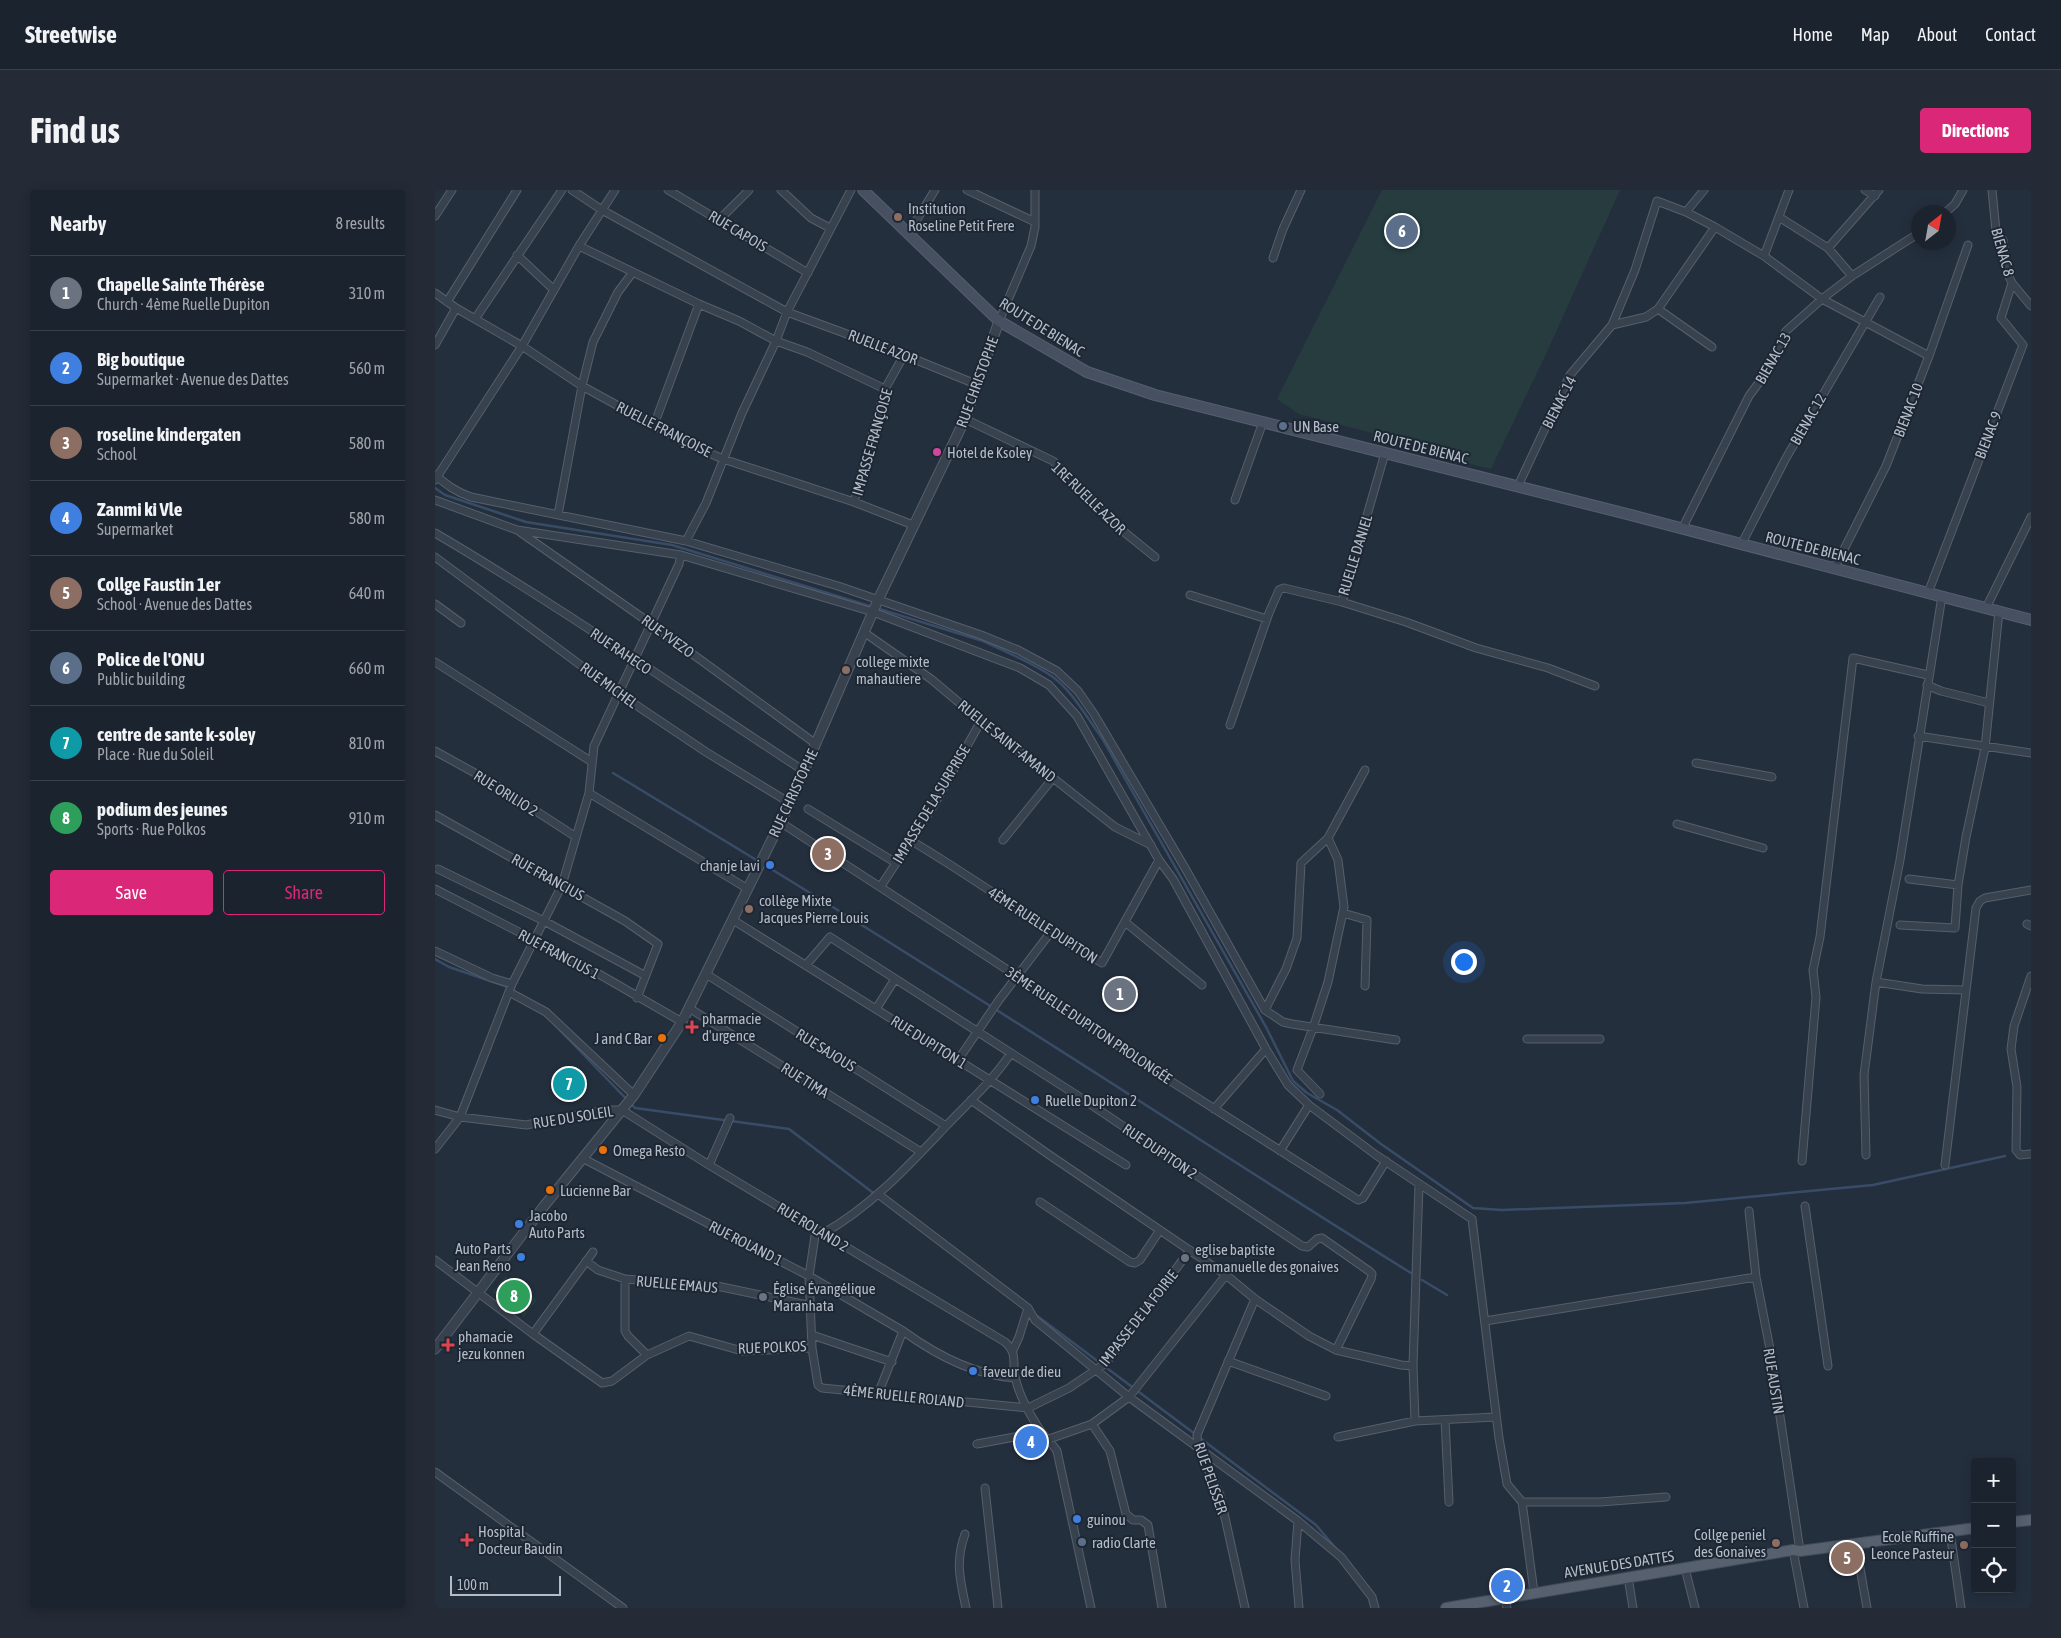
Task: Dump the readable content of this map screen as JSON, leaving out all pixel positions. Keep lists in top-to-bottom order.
{
  "streets": {
    "main road": ["ROUTE DE BIENAC", "AVENUE DES DATTES"],
    "street": [
      "RUE CAPOIS",
      "BIENAC 8",
      "RUELLE AZOR",
      "BIENAC 13",
      "RUE CHRISTOPHE",
      "BIENAC 14",
      "BIENAC 10",
      "BIENAC 12",
      "RUELLE FRANÇOISE",
      "BIENAC 9",
      "IMPASSE FRANÇOISE",
      "1RE RUELLE AZOR",
      "RUELLE DANIEL",
      "RUE YVEZO",
      "RUE RAHECO",
      "RUE MICHEL",
      "RUELLE SAINT-AMAND",
      "RUE ORILIO 2",
      "IMPASSE DE LA SURPRISE",
      "RUE FRANCIUS",
      "4ÈME RUELLE DUPITON",
      "RUE FRANCIUS 1",
      "3ÈME RUELLE DUPITON PROLONGÉE",
      "RUE DUPITON 1",
      "RUE SAJOUS",
      "RUE TIMA",
      "RUE DU SOLEIL",
      "RUE DUPITON 2",
      "RUE ROLAND 2",
      "RUE ROLAND 1",
      "RUELLE EMAUS",
      "IMPASSE DE LA FOIRIE",
      "RUE POLKOS",
      "RUE AUSTIN",
      "4ÈME RUELLE ROLAND",
      "RUE PELISSER"
    ]
  },
  "crossings": [
    ["BIENAC 8", "BIENAC 9"],
    ["ROUTE DE BIENAC", "BIENAC 13"],
    ["ROUTE DE BIENAC", "RUE CHRISTOPHE"],
    ["ROUTE DE BIENAC", "BIENAC 14"],
    ["ROUTE DE BIENAC", "BIENAC 10"],
    ["ROUTE DE BIENAC", "BIENAC 12"],
    ["ROUTE DE BIENAC", "BIENAC 9"],
    ["ROUTE DE BIENAC", "RUELLE DANIEL"],
    ["RUELLE AZOR", "RUE CHRISTOPHE"],
    ["RUELLE AZOR", "IMPASSE FRANÇOISE"],
    ["RUE CHRISTOPHE", "RUELLE FRANÇOISE"],
    ["RUE CHRISTOPHE", "1RE RUELLE AZOR"],
    ["RUE CHRISTOPHE", "RUE YVEZO"],
    ["RUE CHRISTOPHE", "RUE RAHECO"],
    ["RUE CHRISTOPHE", "RUE MICHEL"],
    ["RUE CHRISTOPHE", "RUELLE SAINT-AMAND"],
    ["RUE CHRISTOPHE", "RUE FRANCIUS 1"],
    ["RUE CHRISTOPHE", "3ÈME RUELLE DUPITON PROLONGÉE"],
    ["RUE CHRISTOPHE", "RUE DUPITON 1"],
    ["RUE CHRISTOPHE", "RUE SAJOUS"],
    ["RUE CHRISTOPHE", "RUE TIMA"],
    ["RUE CHRISTOPHE", "RUE DU SOLEIL"],
    ["RUE CHRISTOPHE", "RUE ROLAND 2"],
    ["RUE CHRISTOPHE", "RUE ROLAND 1"],
    ["RUE CHRISTOPHE", "RUE POLKOS"],
    ["RUELLE FRANÇOISE", "IMPASSE FRANÇOISE"],
    ["RUELLE SAINT-AMAND", "IMPASSE DE LA SURPRISE"],
    ["IMPASSE DE LA SURPRISE", "4ÈME RUELLE DUPITON"],
    ["IMPASSE DE LA SURPRISE", "3ÈME RUELLE DUPITON PROLONGÉE"],
    ["RUE DUPITON 1", "RUE DUPITON 2"],
    ["RUE DU SOLEIL", "RUE ROLAND 2"],
    ["RUE ROLAND 2", "RUE POLKOS"],
    ["RUE ROLAND 1", "RUE POLKOS"],
    ["RUELLE EMAUS", "RUE POLKOS"],
    ["IMPASSE DE LA FOIRIE", "4ÈME RUELLE ROLAND"],
    ["RUE POLKOS", "4ÈME RUELLE ROLAND"],
    ["RUE AUSTIN", "AVENUE DES DATTES"]
  ],
  "places": {
    "other": [
      "Institution Roseline Petit Frere",
      "UN Base",
      "Hotel de Ksoley",
      "college mixte mahautiere",
      "chanje lavi",
      "collège Mixte Jacques Pierre Louis",
      "J and C Bar",
      "Ruelle Dupiton 2",
      "Omega Resto",
      "Lucienne Bar",
      "Jacobo Auto Parts",
      "Auto Parts Jean Reno",
      "eglise baptiste emmanuelle des gonaives",
      "Église Évangélique Maranhata",
      "faveur de dieu",
      "guinou",
      "radio Clarte",
      "Collge peniel des Gonaives",
      "Ecole Ruffine Leonce Pasteur"
    ],
    "health": ["pharmacie d'urgence", "phamacie jezu konnen", "Hospital Docteur Baudin"]
  },
  "scale_bar": "100 m",
  "north": "top right",
  "page": {
    "header": "Streetwise",
    "nav": [
      "Home",
      "Map",
      "About",
      "Contact"
    ],
    "buttons": [
      "Directions",
      ["Save", "Share"]
    ],
    "title": "Find us",
    "heading": ["Nearby", "8 results"],
    "pins": [
      "6",
      "3",
      "1",
      "7",
      "8",
      "4",
      "5",
      "2"
    ],
    "list": [
      {
        "mark": "1",
        "name": "Chapelle Sainte Thérèse",
        "note": "Church · 4ème Ruelle Dupiton",
        "value": "310 m"
      },
      {
        "mark": "2",
        "name": "Big boutique",
        "note": "Supermarket · Avenue des Dattes",
        "value": "560 m"
      },
      {
        "mark": "3",
        "name": "roseline kindergaten",
        "note": "School",
        "value": "580 m"
      },
      {
        "mark": "4",
        "name": "Zanmi ki Vle",
        "note": "Supermarket",
        "value": "580 m"
      },
      {
        "mark": "5",
        "name": "Collge Faustin 1er",
        "note": "School · Avenue des Dattes",
        "value": "640 m"
      },
      {
        "mark": "6",
        "name": "Police de l'ONU",
        "note": "Public building",
        "value": "660 m"
      },
      {
        "mark": "7",
        "name": "centre de sante k-soley",
        "note": "Place · Rue du Soleil",
        "value": "810 m"
      },
      {
        "mark": "8",
        "name": "podium des jeunes",
        "note": "Sports · Rue Polkos",
        "value": "910 m"
      }
    ],
    "map_buttons": ["+", "−"],
    "scale": "100 m"
  }
}
